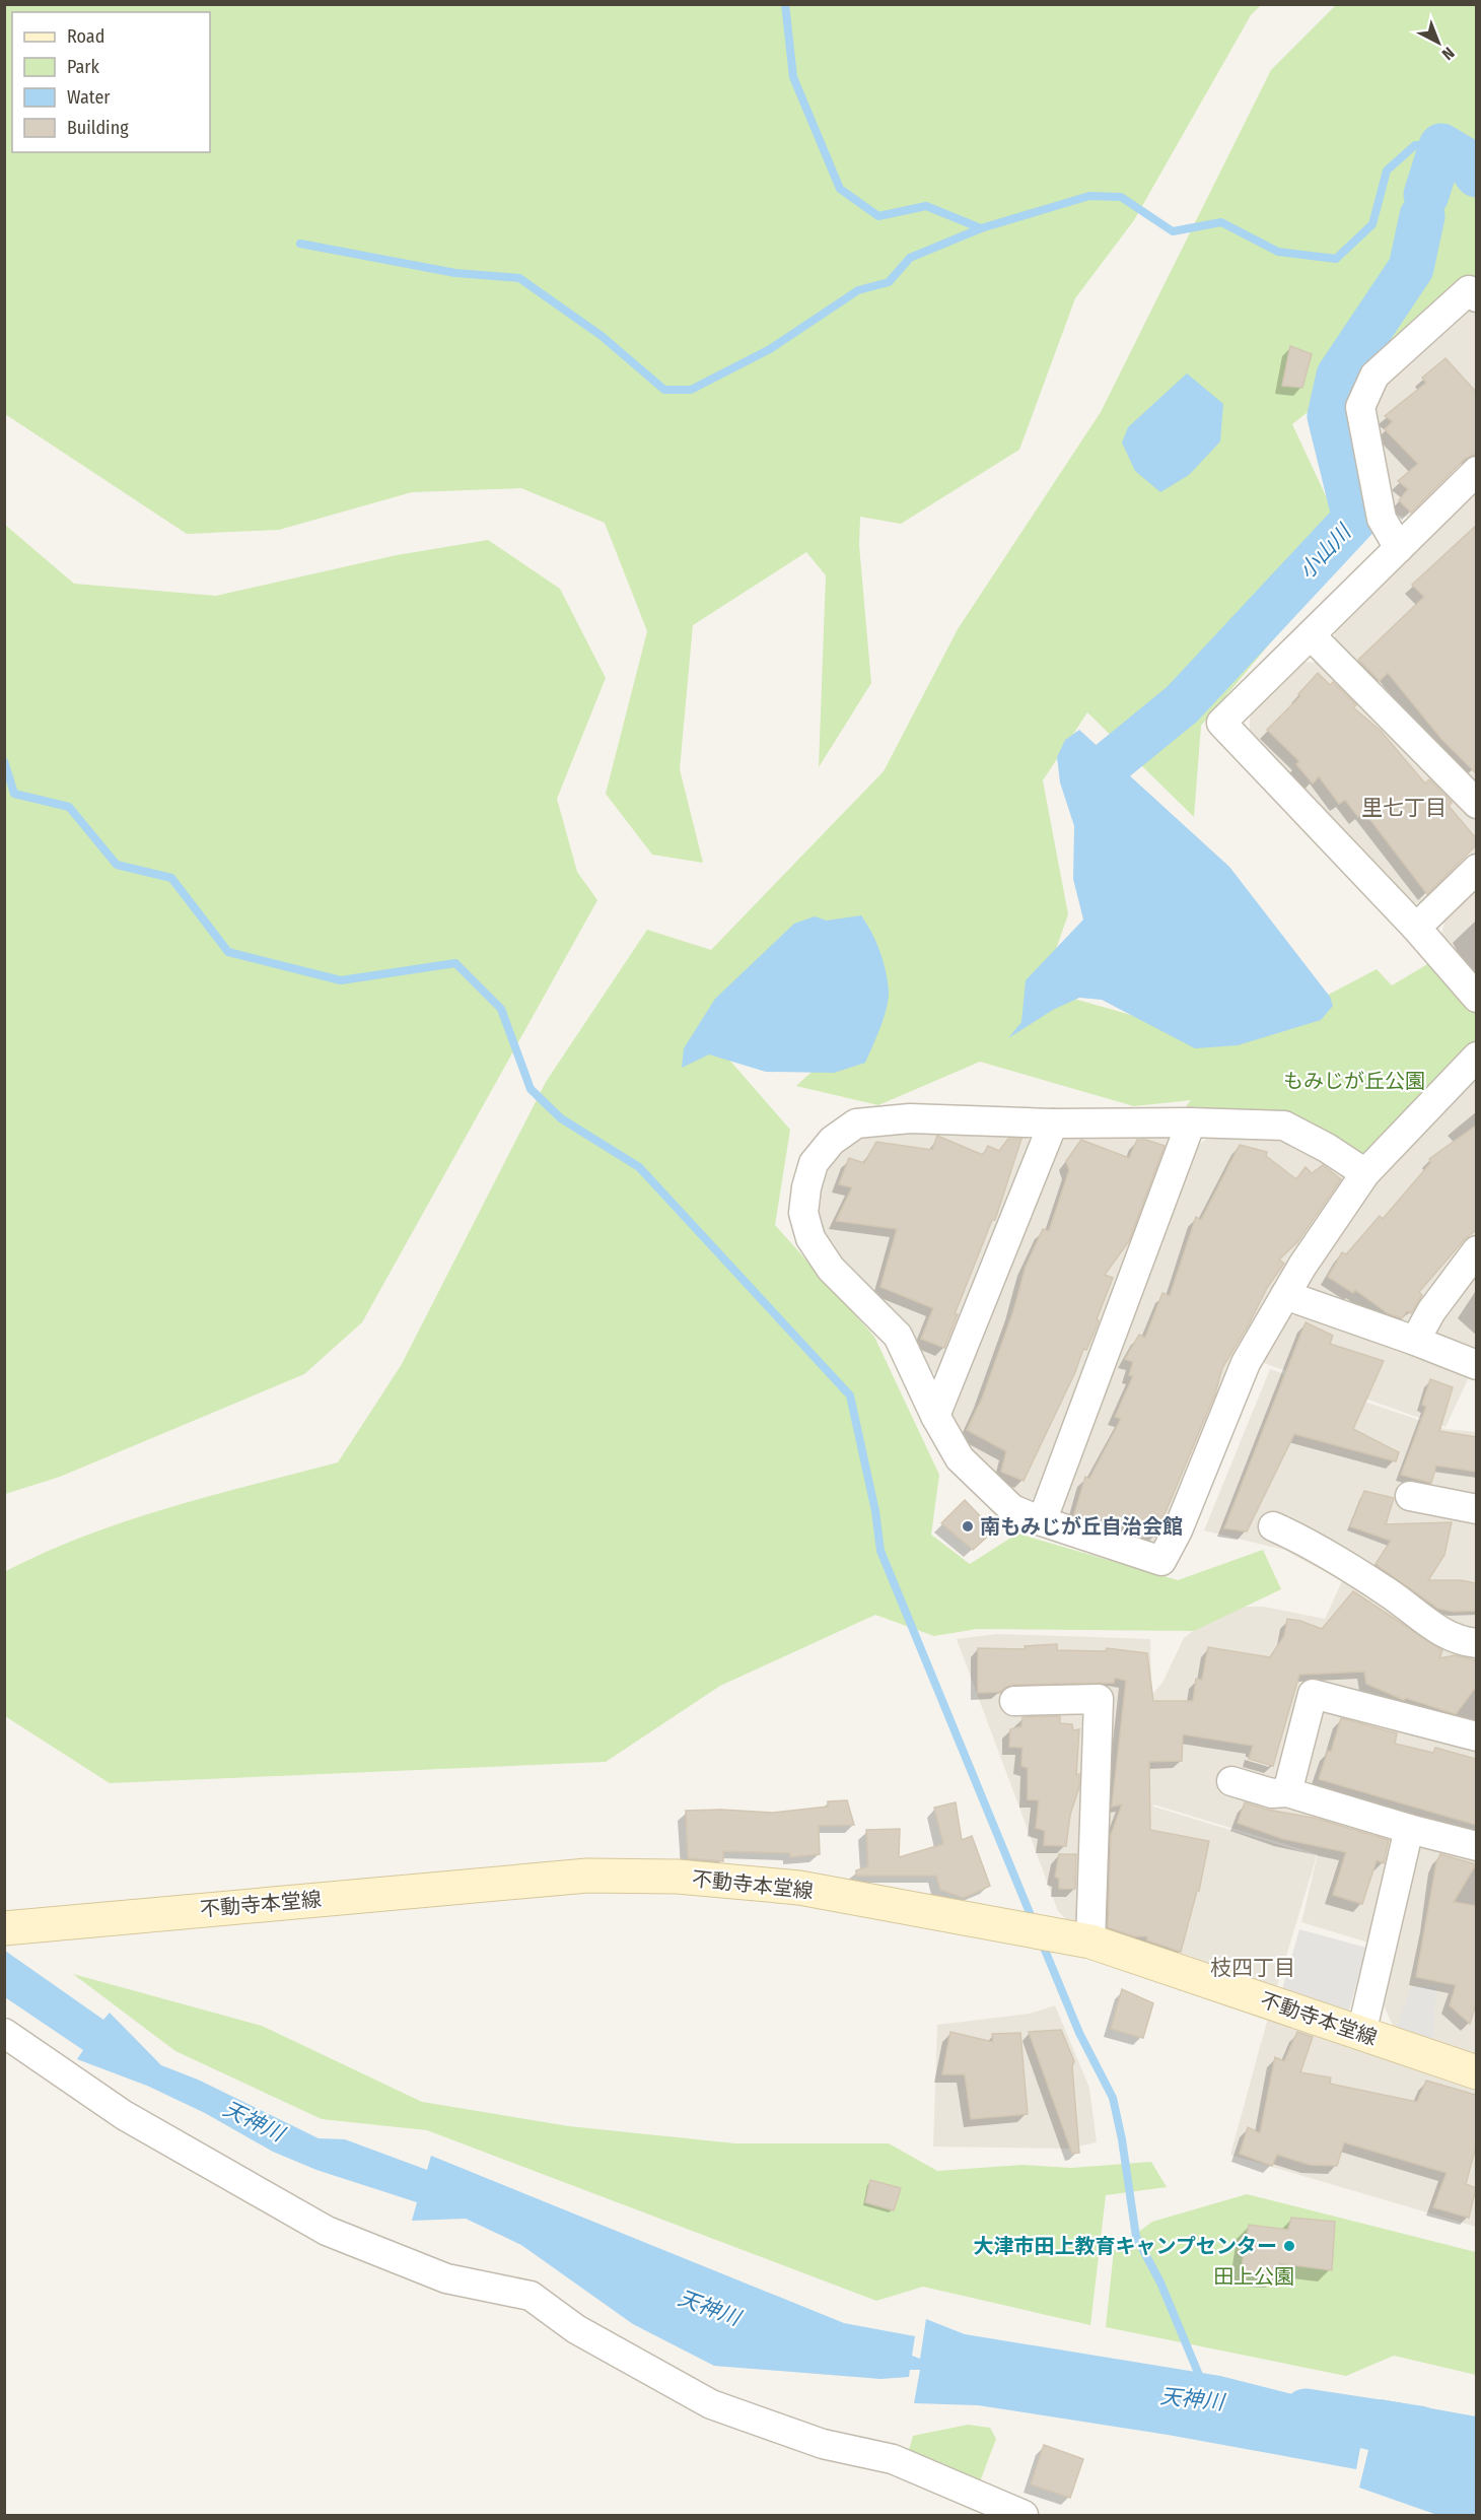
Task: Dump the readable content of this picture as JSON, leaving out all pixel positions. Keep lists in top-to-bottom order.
{
  "streets": {
    "main road": ["不動寺本堂線"]
  },
  "districts": ["里七丁目", "枝四丁目"],
  "water": ["小山川", "天神川"],
  "parks": ["もみじが丘公園", "田上公園"],
  "places": ["南もみじが丘自治会館", "大津市田上教育キャンプセンター"],
  "legend": [
    "Road",
    "Park",
    "Water",
    "Building"
  ],
  "north": "bottom right"
}
